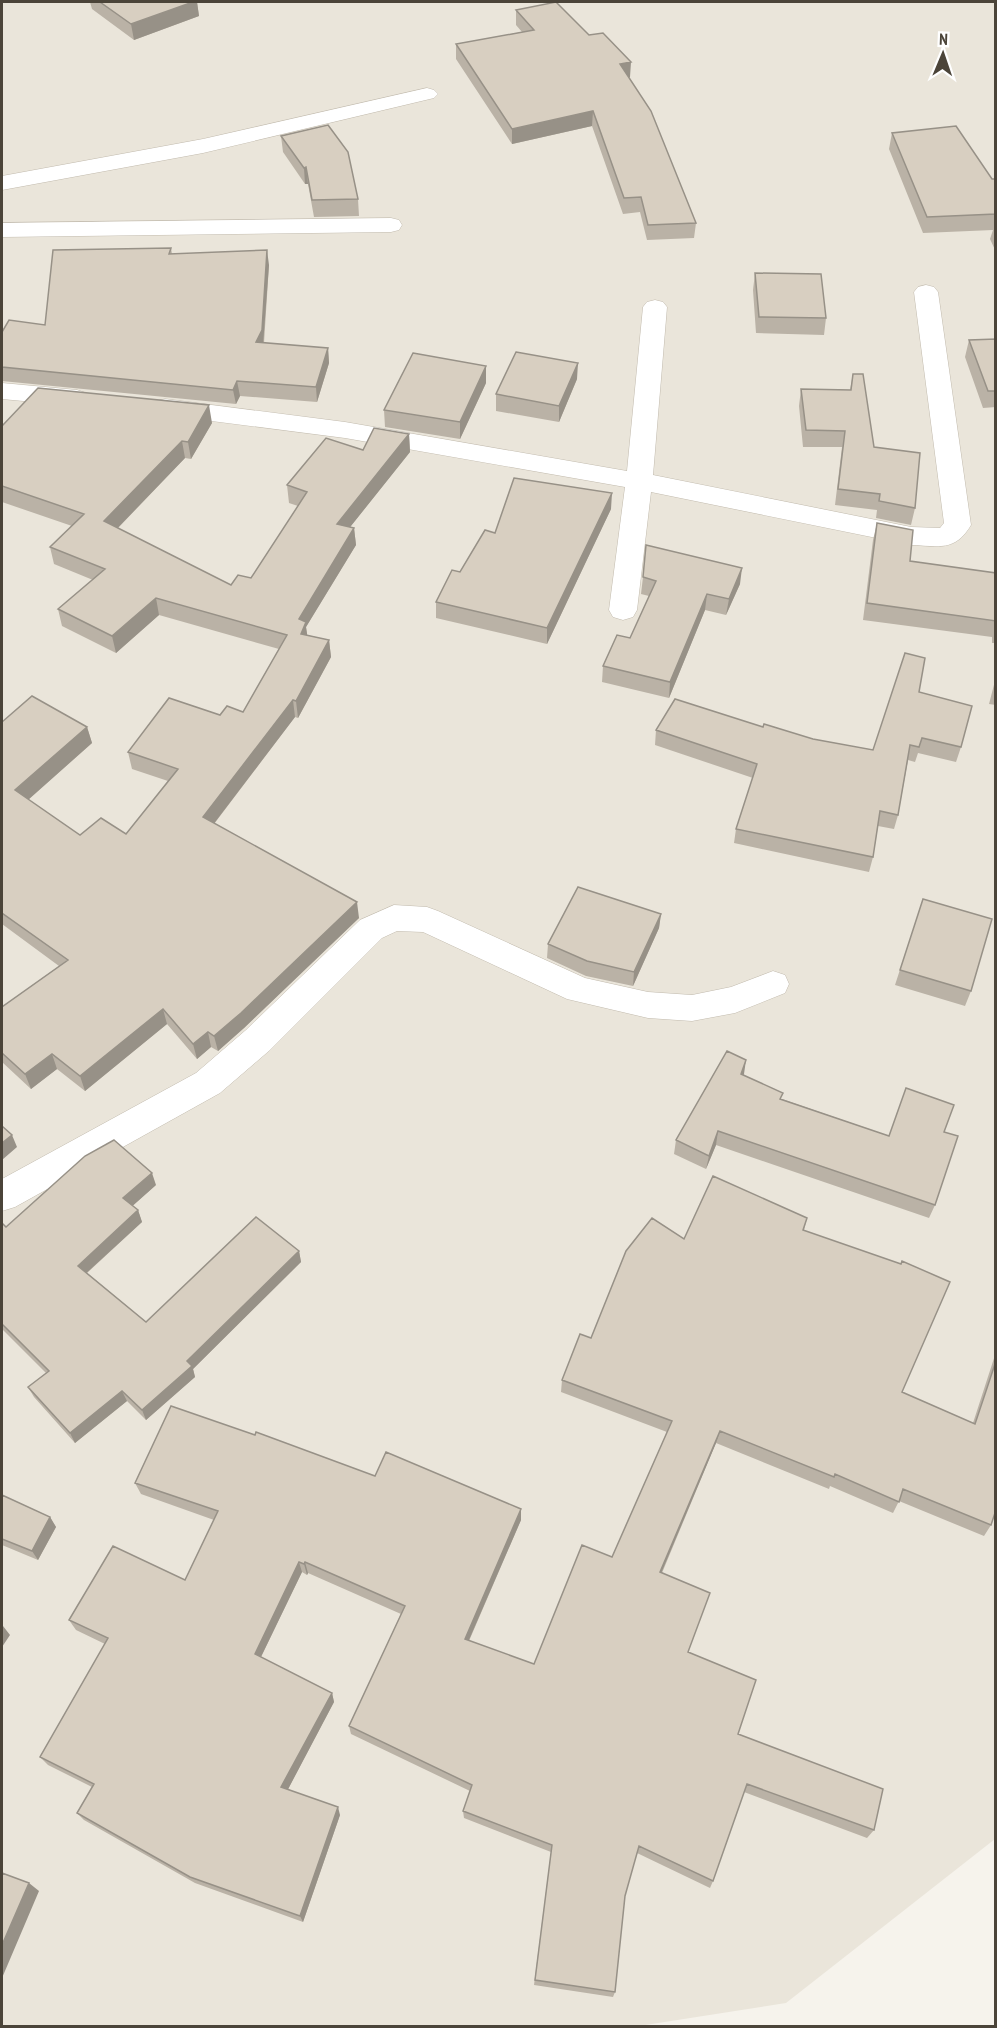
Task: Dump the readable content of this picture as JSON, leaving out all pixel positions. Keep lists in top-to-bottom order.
{
  "north": "top"
}
